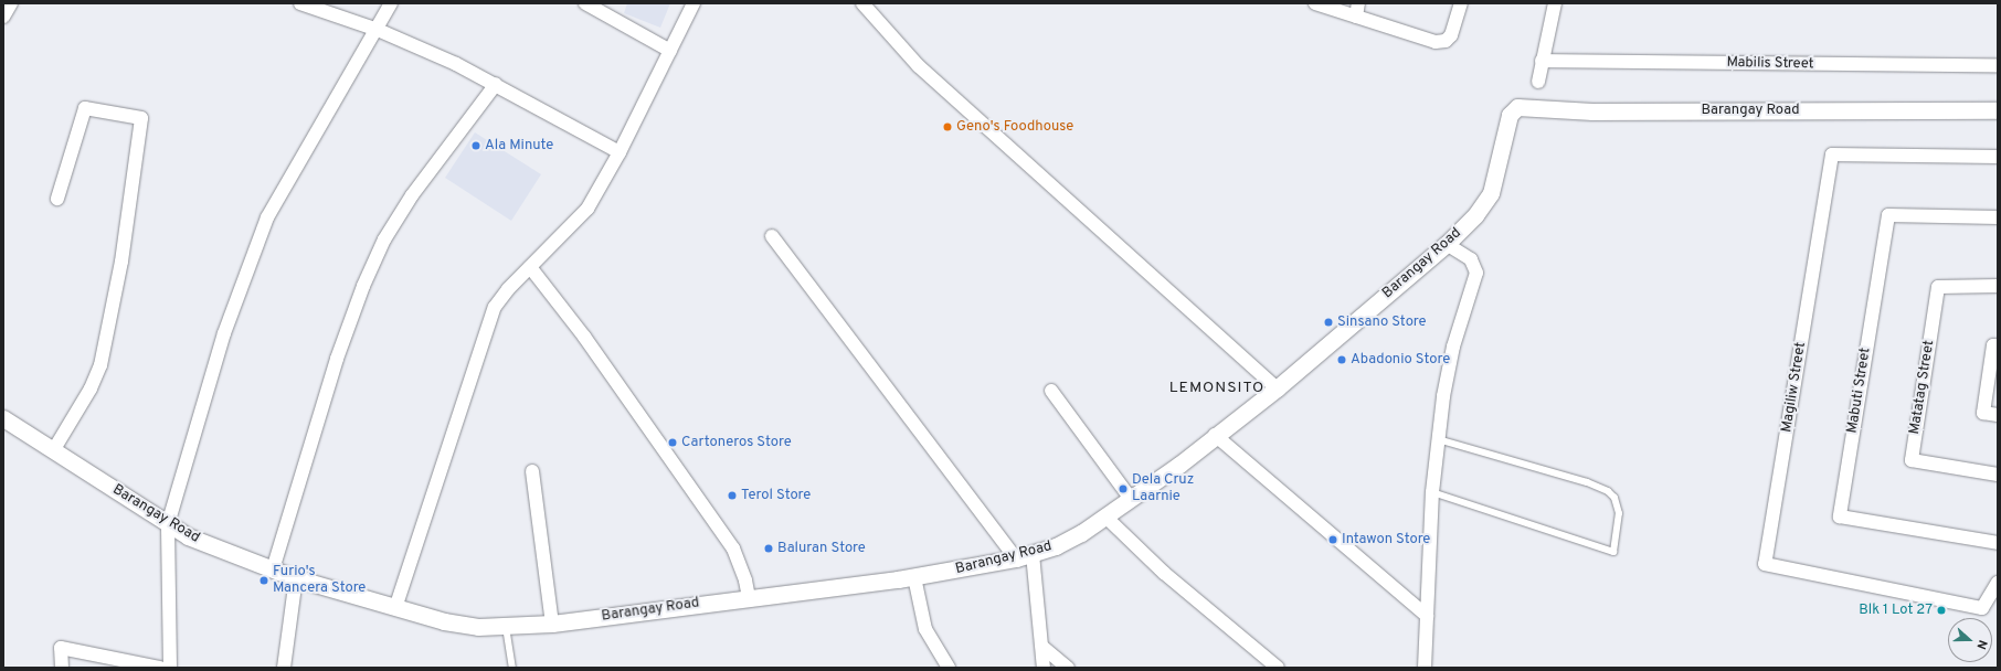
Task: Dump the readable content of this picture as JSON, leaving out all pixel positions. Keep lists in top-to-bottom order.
{
  "streets": {
    "street": [
      "Mabilis Street",
      "Barangay Road",
      "Magiliw Street",
      "Matatag Street",
      "Mabuti Street"
    ]
  },
  "districts": ["LEMONSITO"],
  "places": [
    "Geno's Foodhouse",
    "Ala Minute",
    "Sinsano Store",
    "Abadonio Store",
    "Cartoneros Store",
    "Dela Cruz Laarnie",
    "Terol Store",
    "Intawon Store",
    "Baluran Store",
    "Furio's Mancera Store",
    "Blk 1 Lot 27"
  ],
  "north": "right"
}
